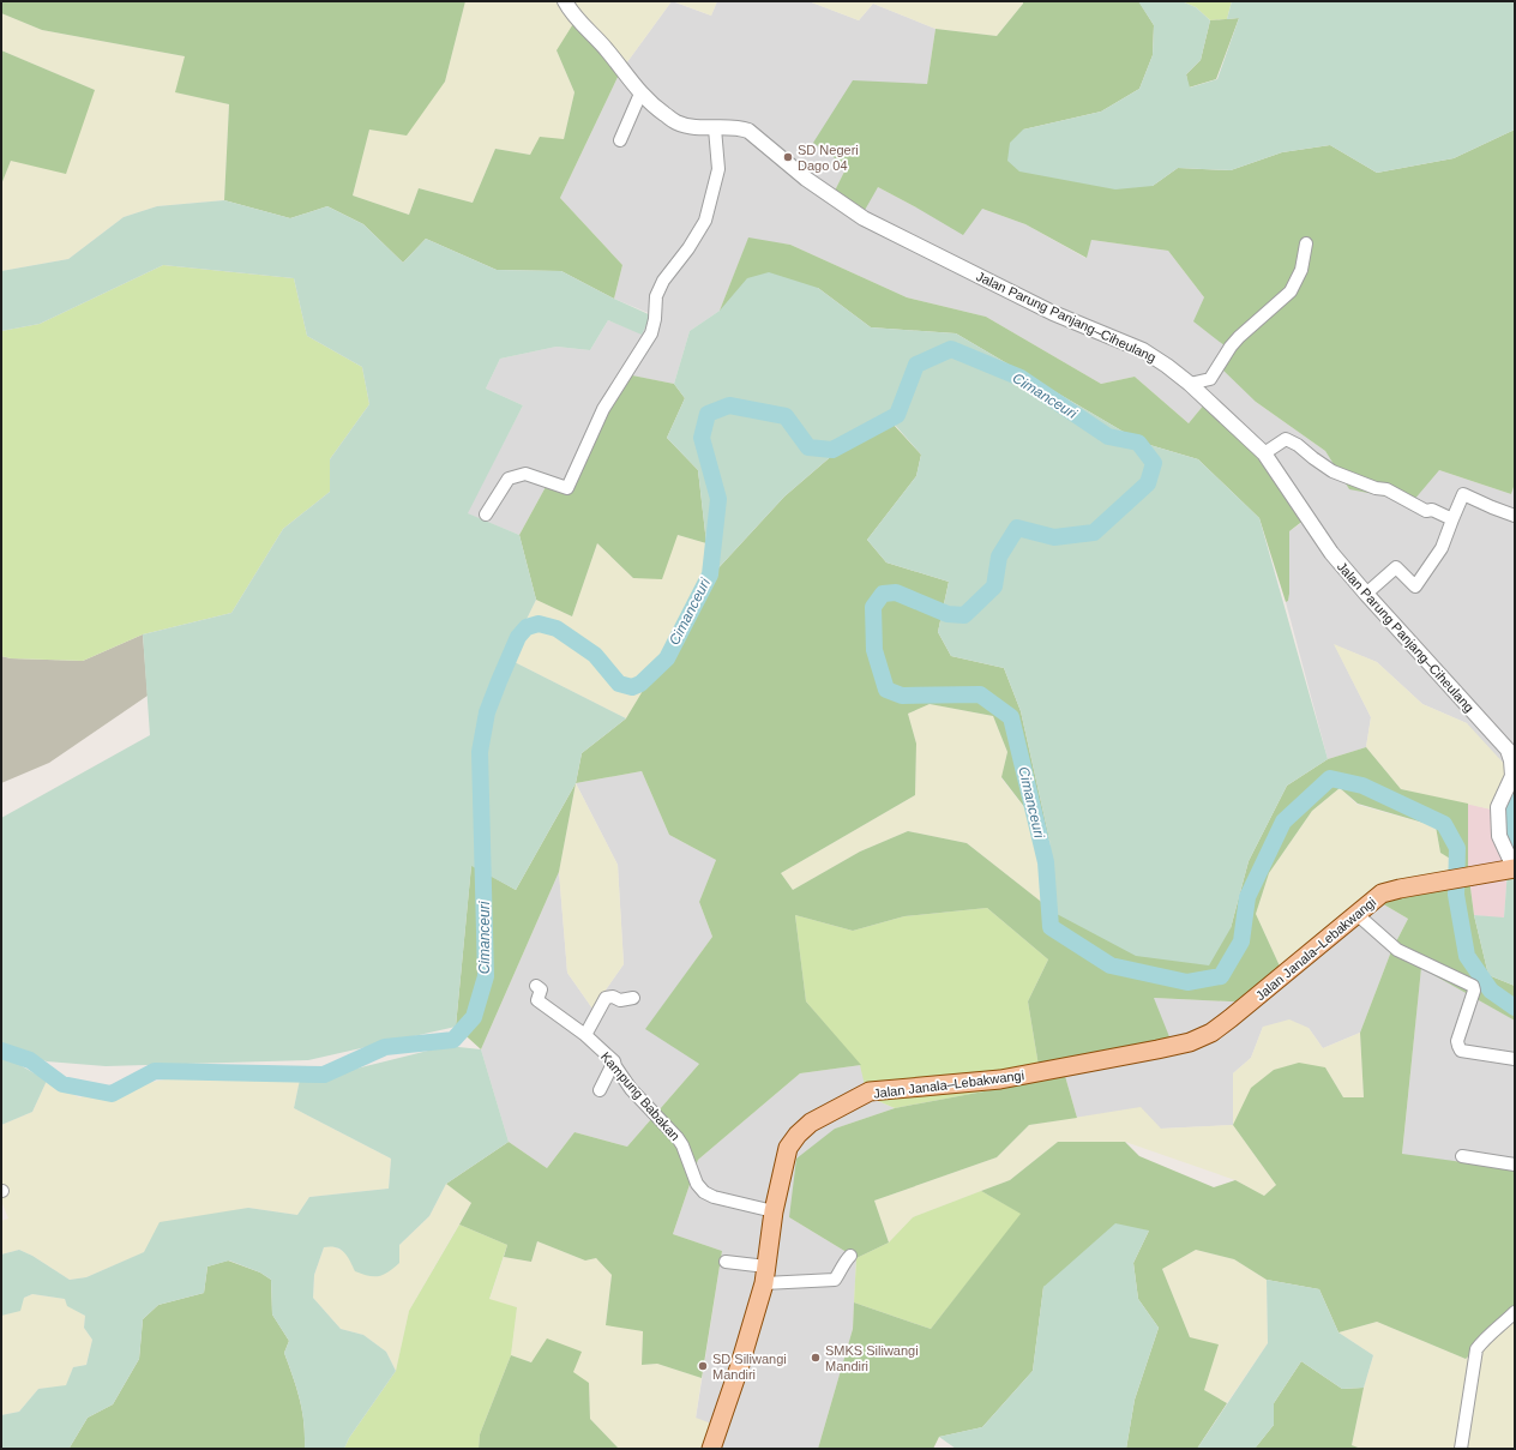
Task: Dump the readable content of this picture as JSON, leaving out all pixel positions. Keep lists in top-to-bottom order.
{
  "streets": {
    "main road": ["Jalan Janala–Lebakwangi"],
    "street": ["Jalan Parung Panjang–Ciheulang", "Kampung Babakan"]
  },
  "crossings": [
    ["Jalan Parung Panjang–Ciheulang", "Jalan Janala–Lebakwangi"],
    ["Jalan Janala–Lebakwangi", "Kampung Babakan"]
  ],
  "water": ["Cimanceuri"],
  "places": ["SD Negeri Dago 04", "SMKS Siliwangi Mandiri", "SD Siliwangi Mandiri"]
}
